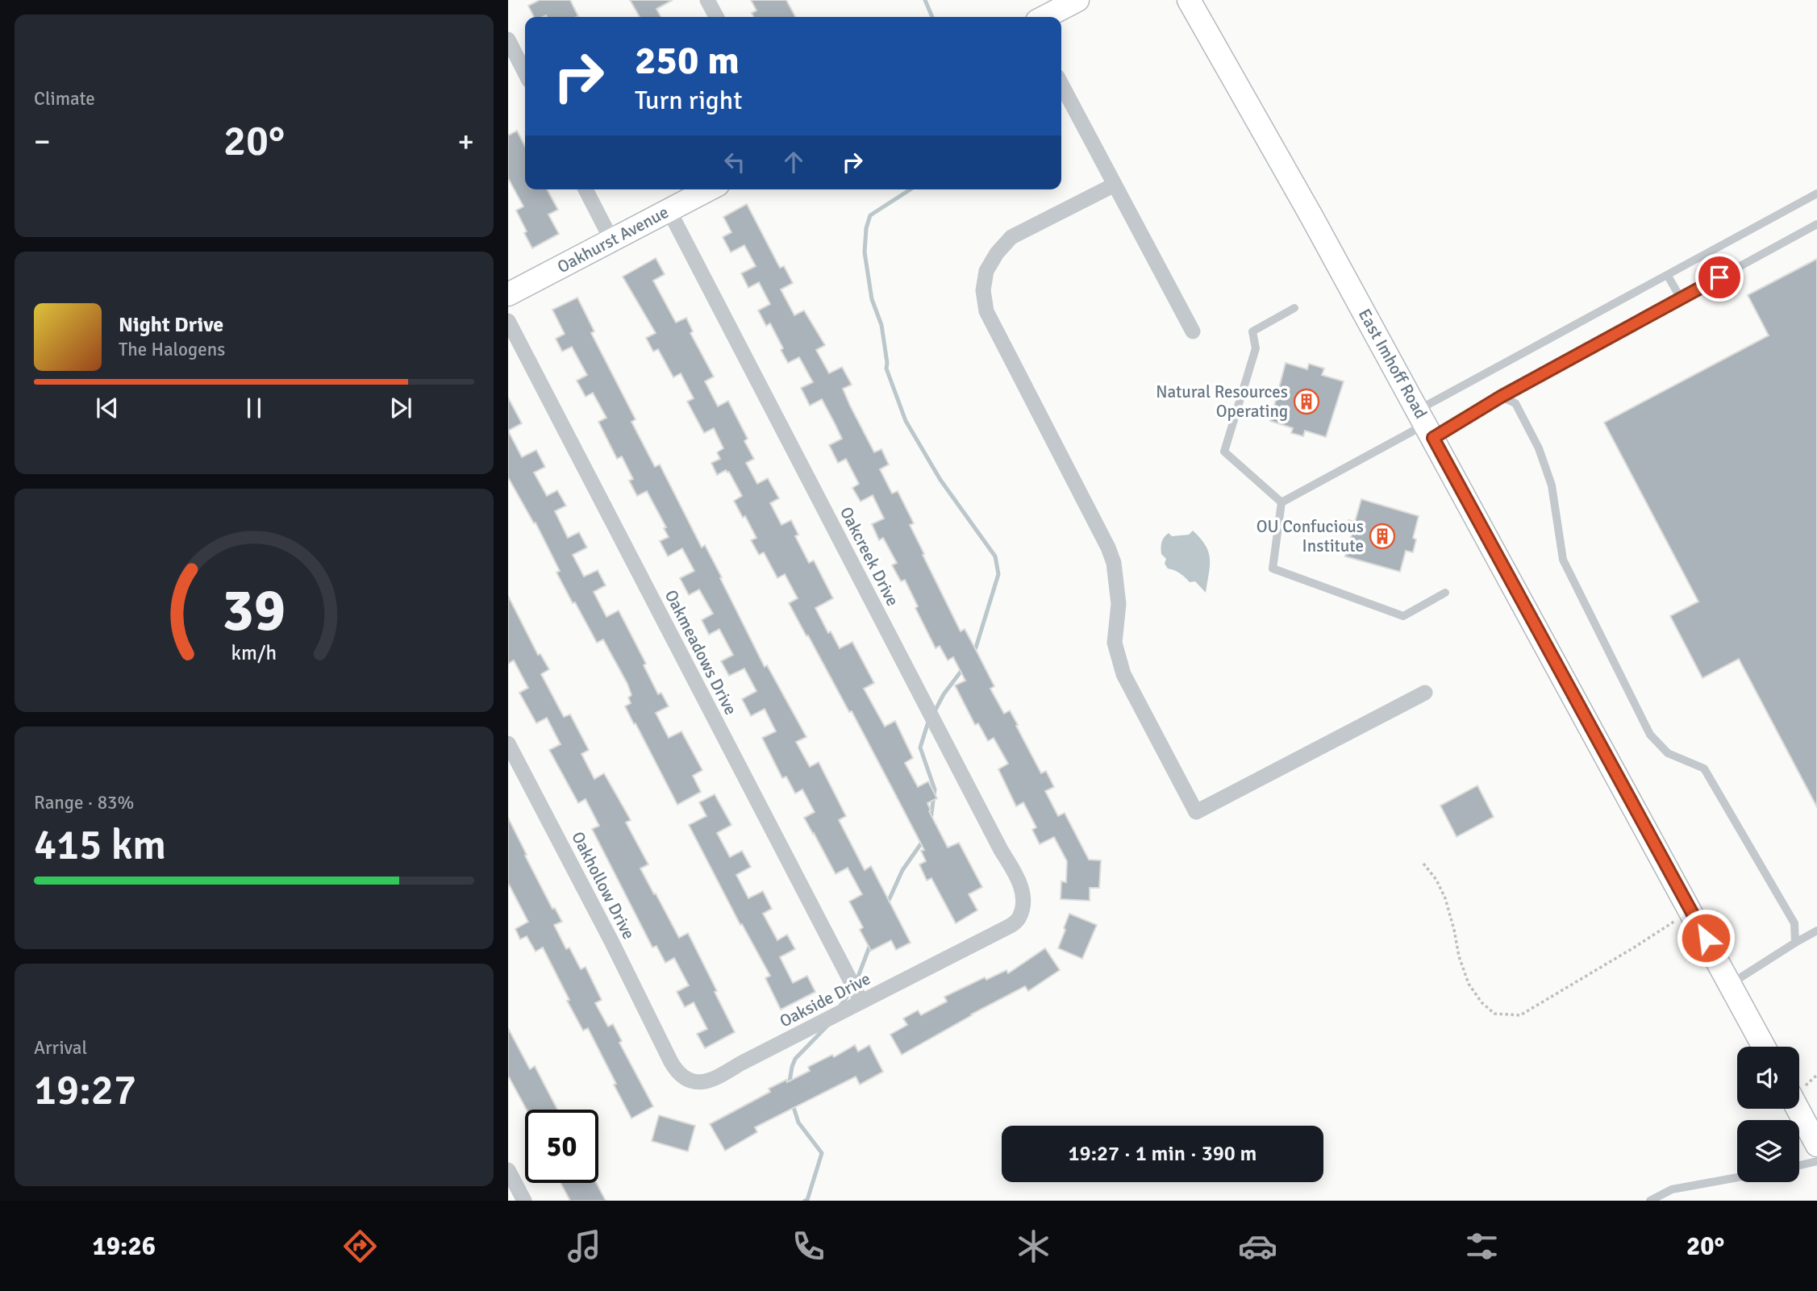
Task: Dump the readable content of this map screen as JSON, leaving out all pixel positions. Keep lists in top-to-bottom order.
{
  "streets": {
    "main road": ["Oakhurst Avenue", "East Imhoff Road"],
    "street": [
      "Oakcreek Drive",
      "Oakmeadows Drive",
      "Oakhollow Drive",
      "Oakside Drive"
    ]
  },
  "crossings": [
    ["Oakhurst Avenue", "Oakcreek Drive"],
    ["Oakcreek Drive", "Oakside Drive"],
    ["Oakmeadows Drive", "Oakside Drive"],
    ["Oakhollow Drive", "Oakside Drive"]
  ],
  "places": {
    "building": ["Natural Resources Operating", "OU Confucious Institute"]
  },
  "page": {
    "tile": [
      "Climate",
      ["Range · 83%", "415 km"],
      ["Arrival", "19:27"]
    ],
    "turn": ["250 m", "Turn right"],
    "heat": ["−", "20°", "+"],
    "song": ["Night Drive", "The Halogens"],
    "limit": "50",
    "trip": "19:27 · 1 min · 390 m",
    "tabs": ["19:26", "20°"],
    "gauge": ["39", "km/h"]
  }
}
